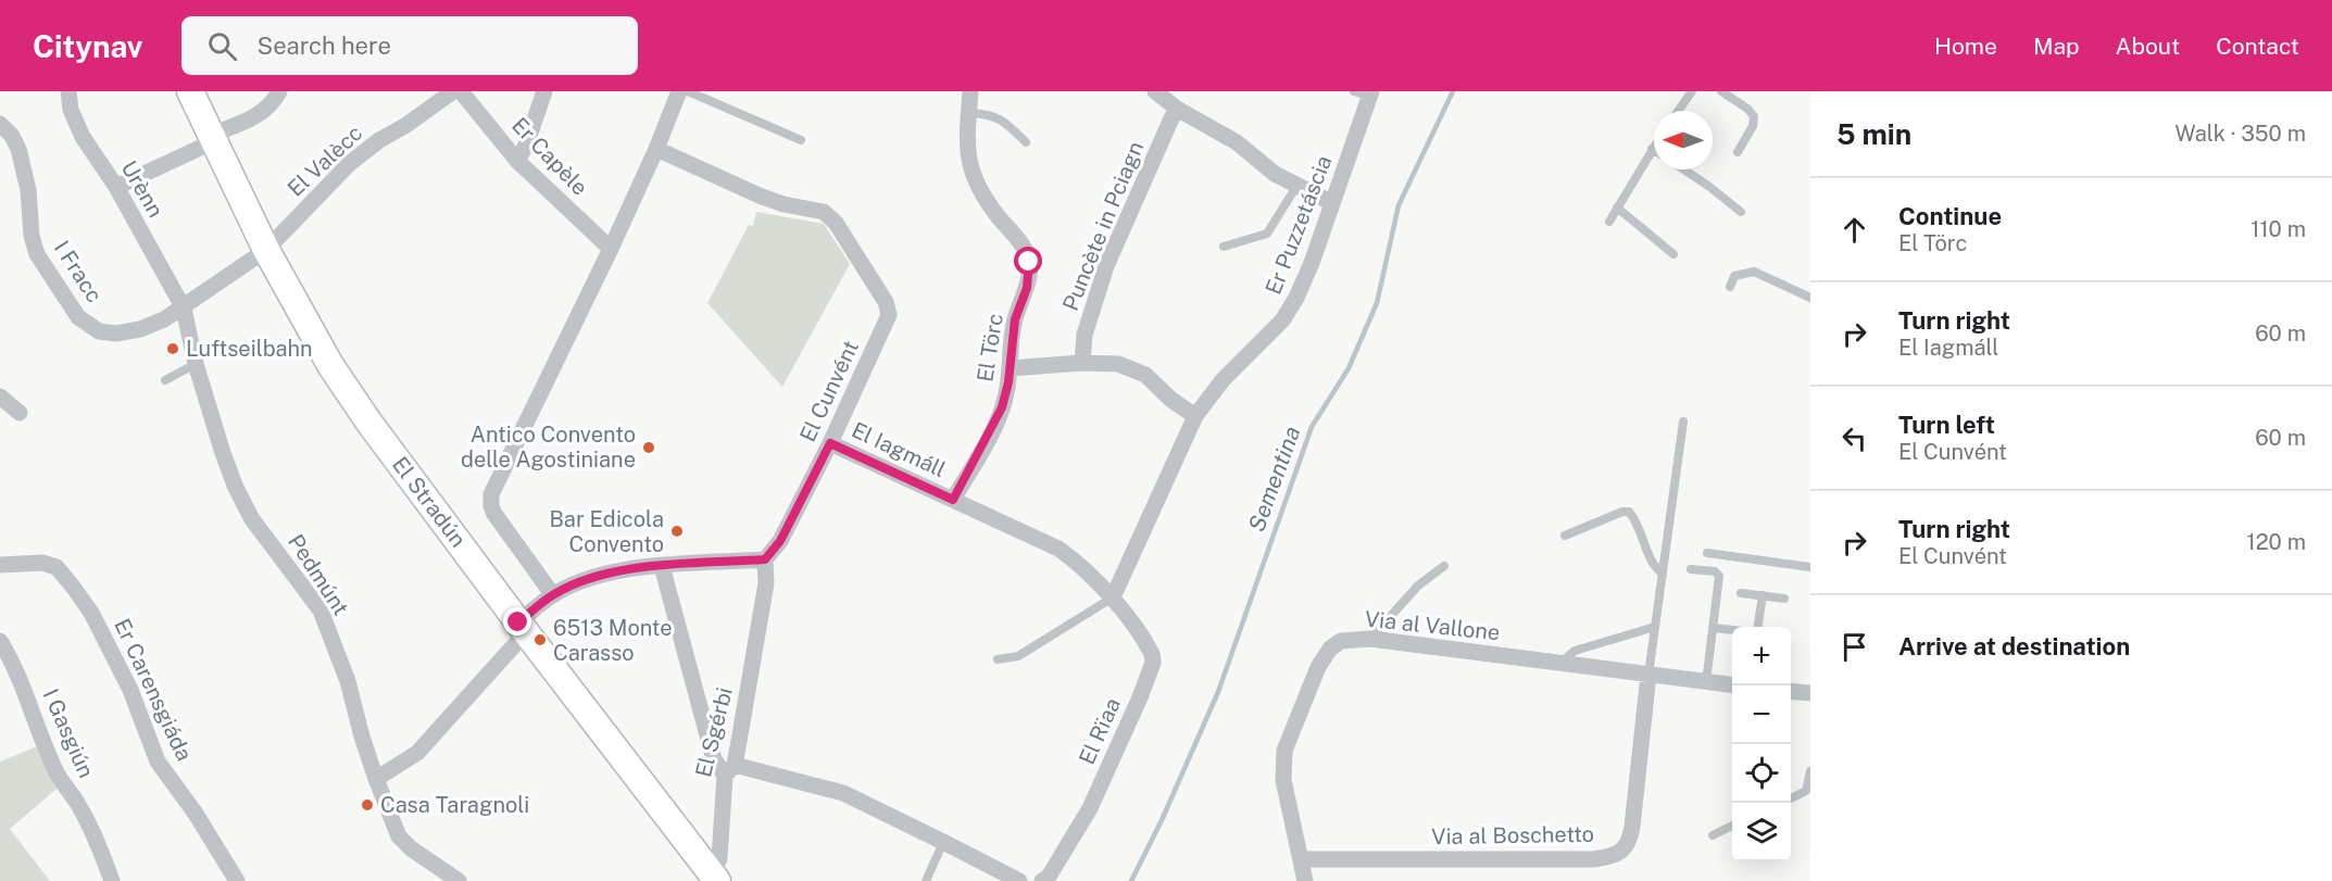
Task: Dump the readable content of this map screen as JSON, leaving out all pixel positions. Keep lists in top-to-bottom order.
{
  "streets": {
    "main road": ["El Stradún"],
    "street": [
      "Er Capèle",
      "El Valècc",
      "Urènn",
      "Er Puzzetáscia",
      "Puncète in Pciagn",
      "I Fracc",
      "El Törc",
      "El Cunvént",
      "El Iagmáll",
      "Pedmúnt",
      "Via al Vallone",
      "Er Carensgiáda",
      "El Rïaa",
      "El Sgérbi",
      "I Gasgiún",
      "Via al Boschetto"
    ]
  },
  "crossings": [
    ["El Valècc", "I Fracc"],
    ["El Valècc", "El Stradún"],
    ["Urènn", "I Fracc"],
    ["Urènn", "Pedmúnt"],
    ["Er Puzzetáscia", "El Iagmáll"],
    ["Er Puzzetáscia", "El Rïaa"],
    ["I Fracc", "El Stradún"],
    ["I Fracc", "Pedmúnt"],
    ["El Törc", "El Iagmáll"],
    ["El Cunvént", "El Iagmáll"],
    ["El Cunvént", "El Sgérbi"],
    ["El Iagmáll", "El Rïaa"],
    ["El Stradún", "El Sgérbi"],
    ["Via al Vallone", "Via al Boschetto"]
  ],
  "water": ["Sementina"],
  "places": [
    "Luftseilbahn",
    "Antico Convento delle Agostiniane",
    "Bar Edicola Convento",
    "6513 Monte Carasso",
    "Casa Taragnoli"
  ],
  "north": "left",
  "page": {
    "header": "Citynav",
    "search": "Search here",
    "nav": [
      "Home",
      "Map",
      "About",
      "Contact"
    ],
    "heading": ["5 min", "Walk · 350 m"],
    "list": [
      ["Continue", "El Törc", "110 m"],
      ["Turn right", "El Iagmáll", "60 m"],
      ["Turn left", "El Cunvént", "60 m"],
      ["Turn right", "El Cunvént", "120 m"],
      "Arrive at destination"
    ],
    "map_buttons": ["+", "−"]
  }
}
